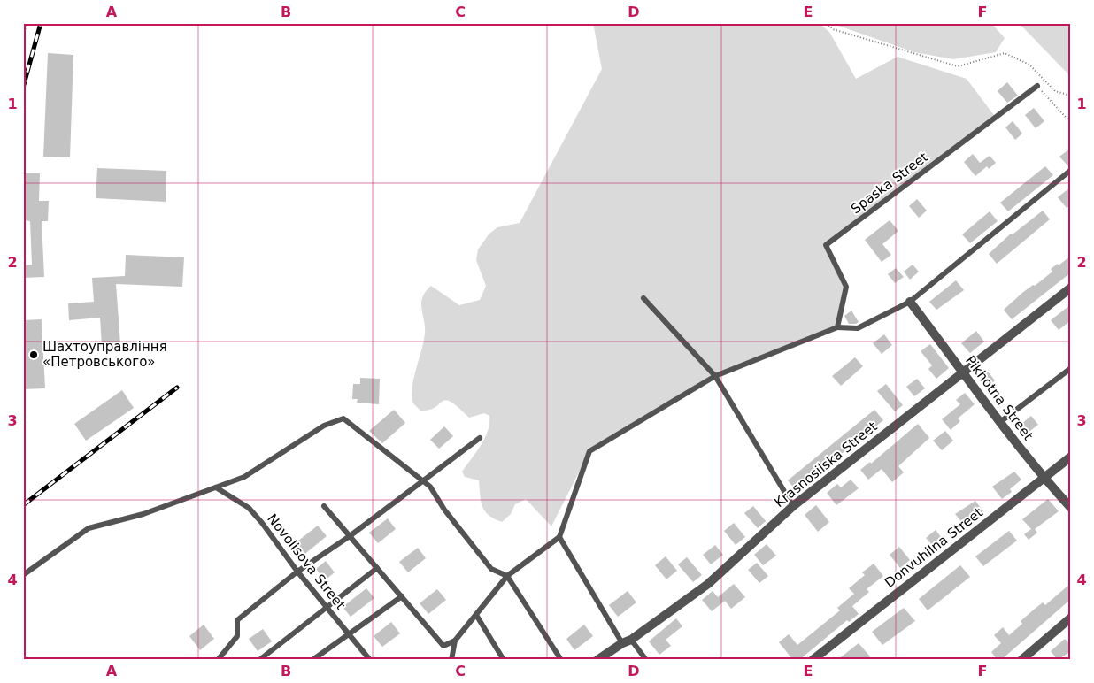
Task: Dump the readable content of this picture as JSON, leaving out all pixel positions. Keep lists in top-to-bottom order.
{
  "streets": {
    "street": ["Pikhotna Street", "Krasnosilska Street", "Donvuhilna Street"],
    "lane": ["Spaska Street", "Novolisova Street"]
  },
  "crossings": [
    ["Pikhotna Street", "Krasnosilska Street"],
    ["Pikhotna Street", "Donvuhilna Street"]
  ],
  "places": ["Шахтоуправління «Петровського»"],
  "grid": {
    "columns": [
      "A",
      "B",
      "C",
      "D",
      "E",
      "F"
    ],
    "rows": [
      "1",
      "2",
      "3",
      "4"
    ]
  }
}
